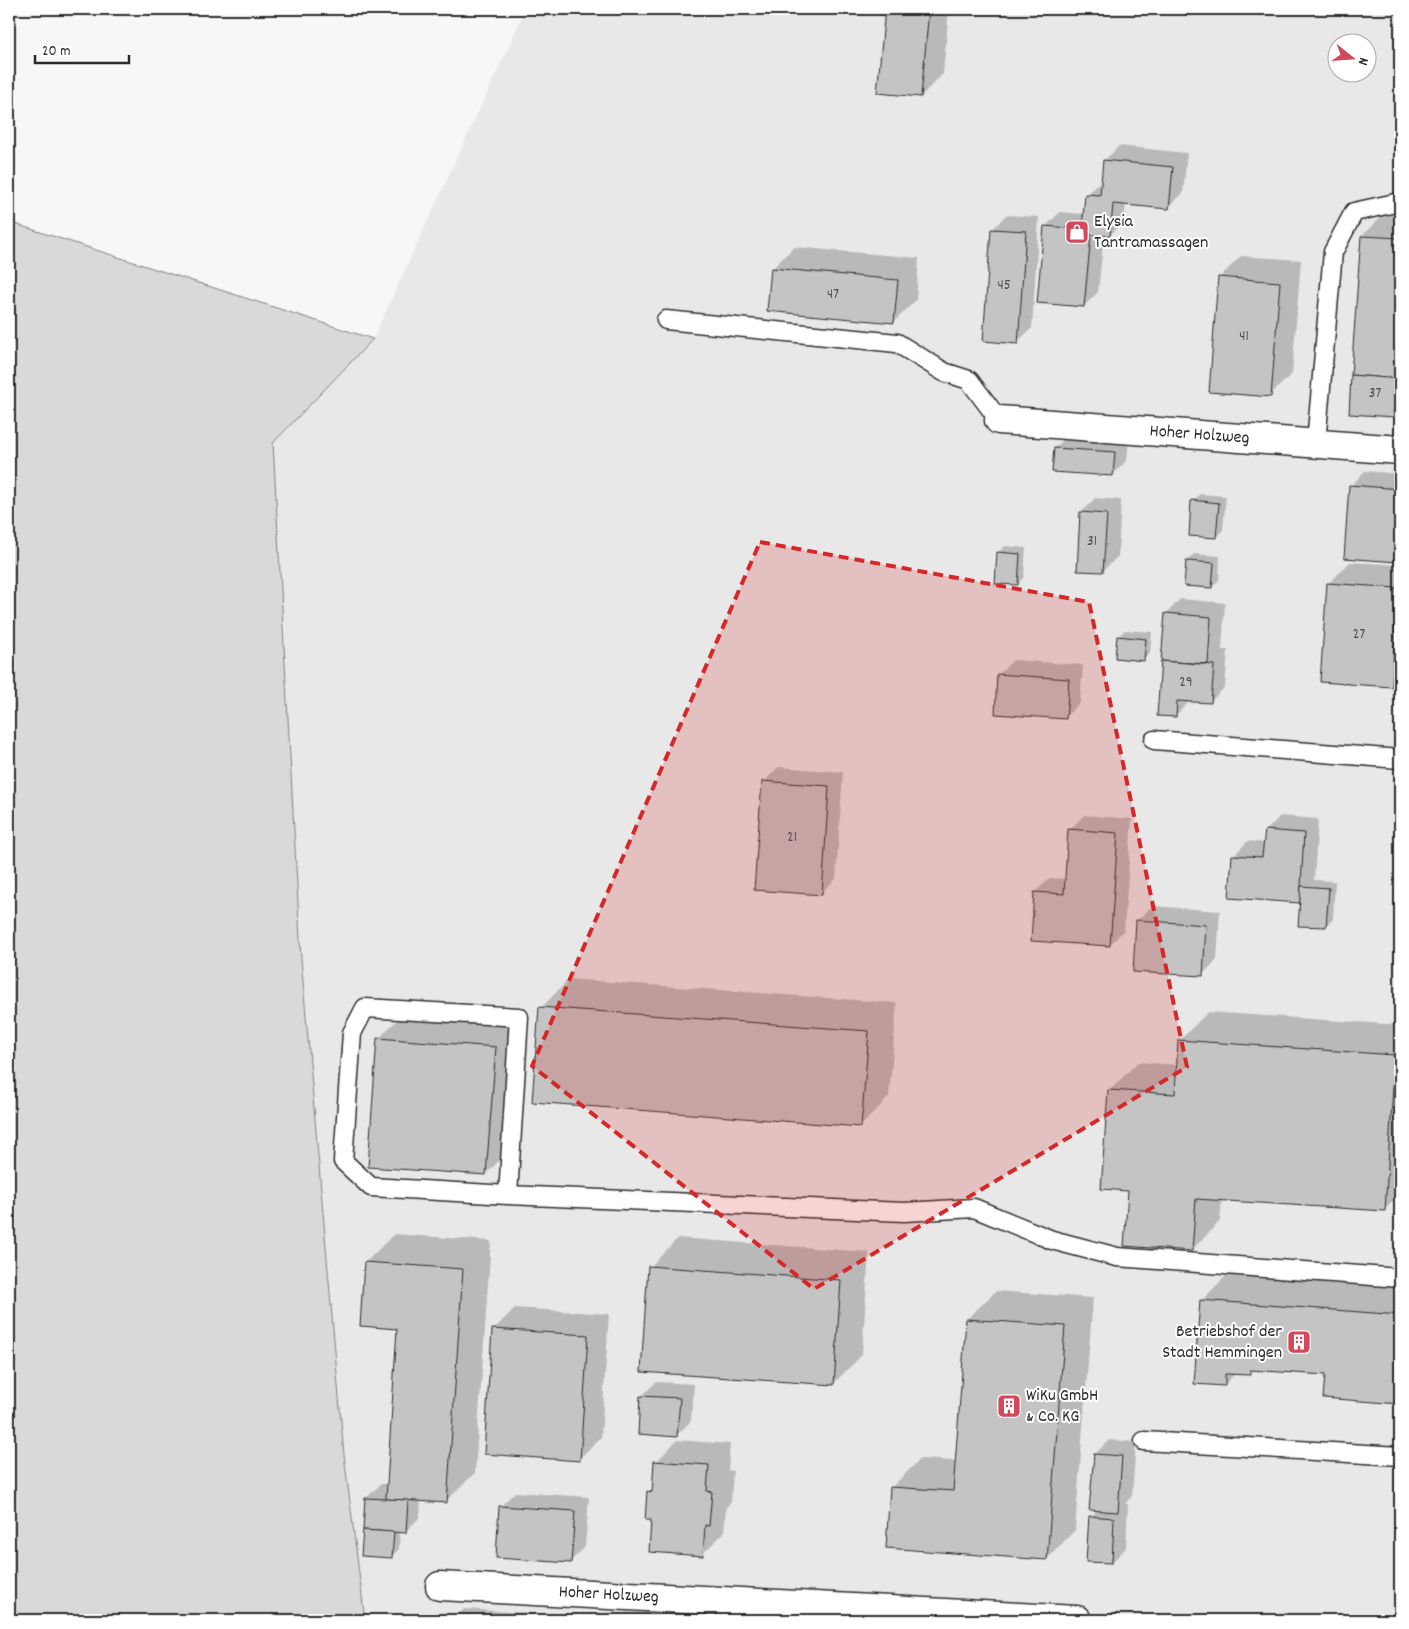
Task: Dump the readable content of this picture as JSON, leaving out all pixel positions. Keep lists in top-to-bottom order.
{
  "streets": {
    "street": ["Hoher Holzweg"]
  },
  "places": {
    "shop": ["Elysia Tantramassagen"],
    "building": ["Betriebshof der Stadt Hemmingen", "WiKu GmbH & Co. KG"]
  },
  "house_numbers": [
    "45",
    "47",
    "41",
    "37",
    "31",
    "27",
    "29",
    "21"
  ],
  "scale_bar": "20 m",
  "north": "right"
}
